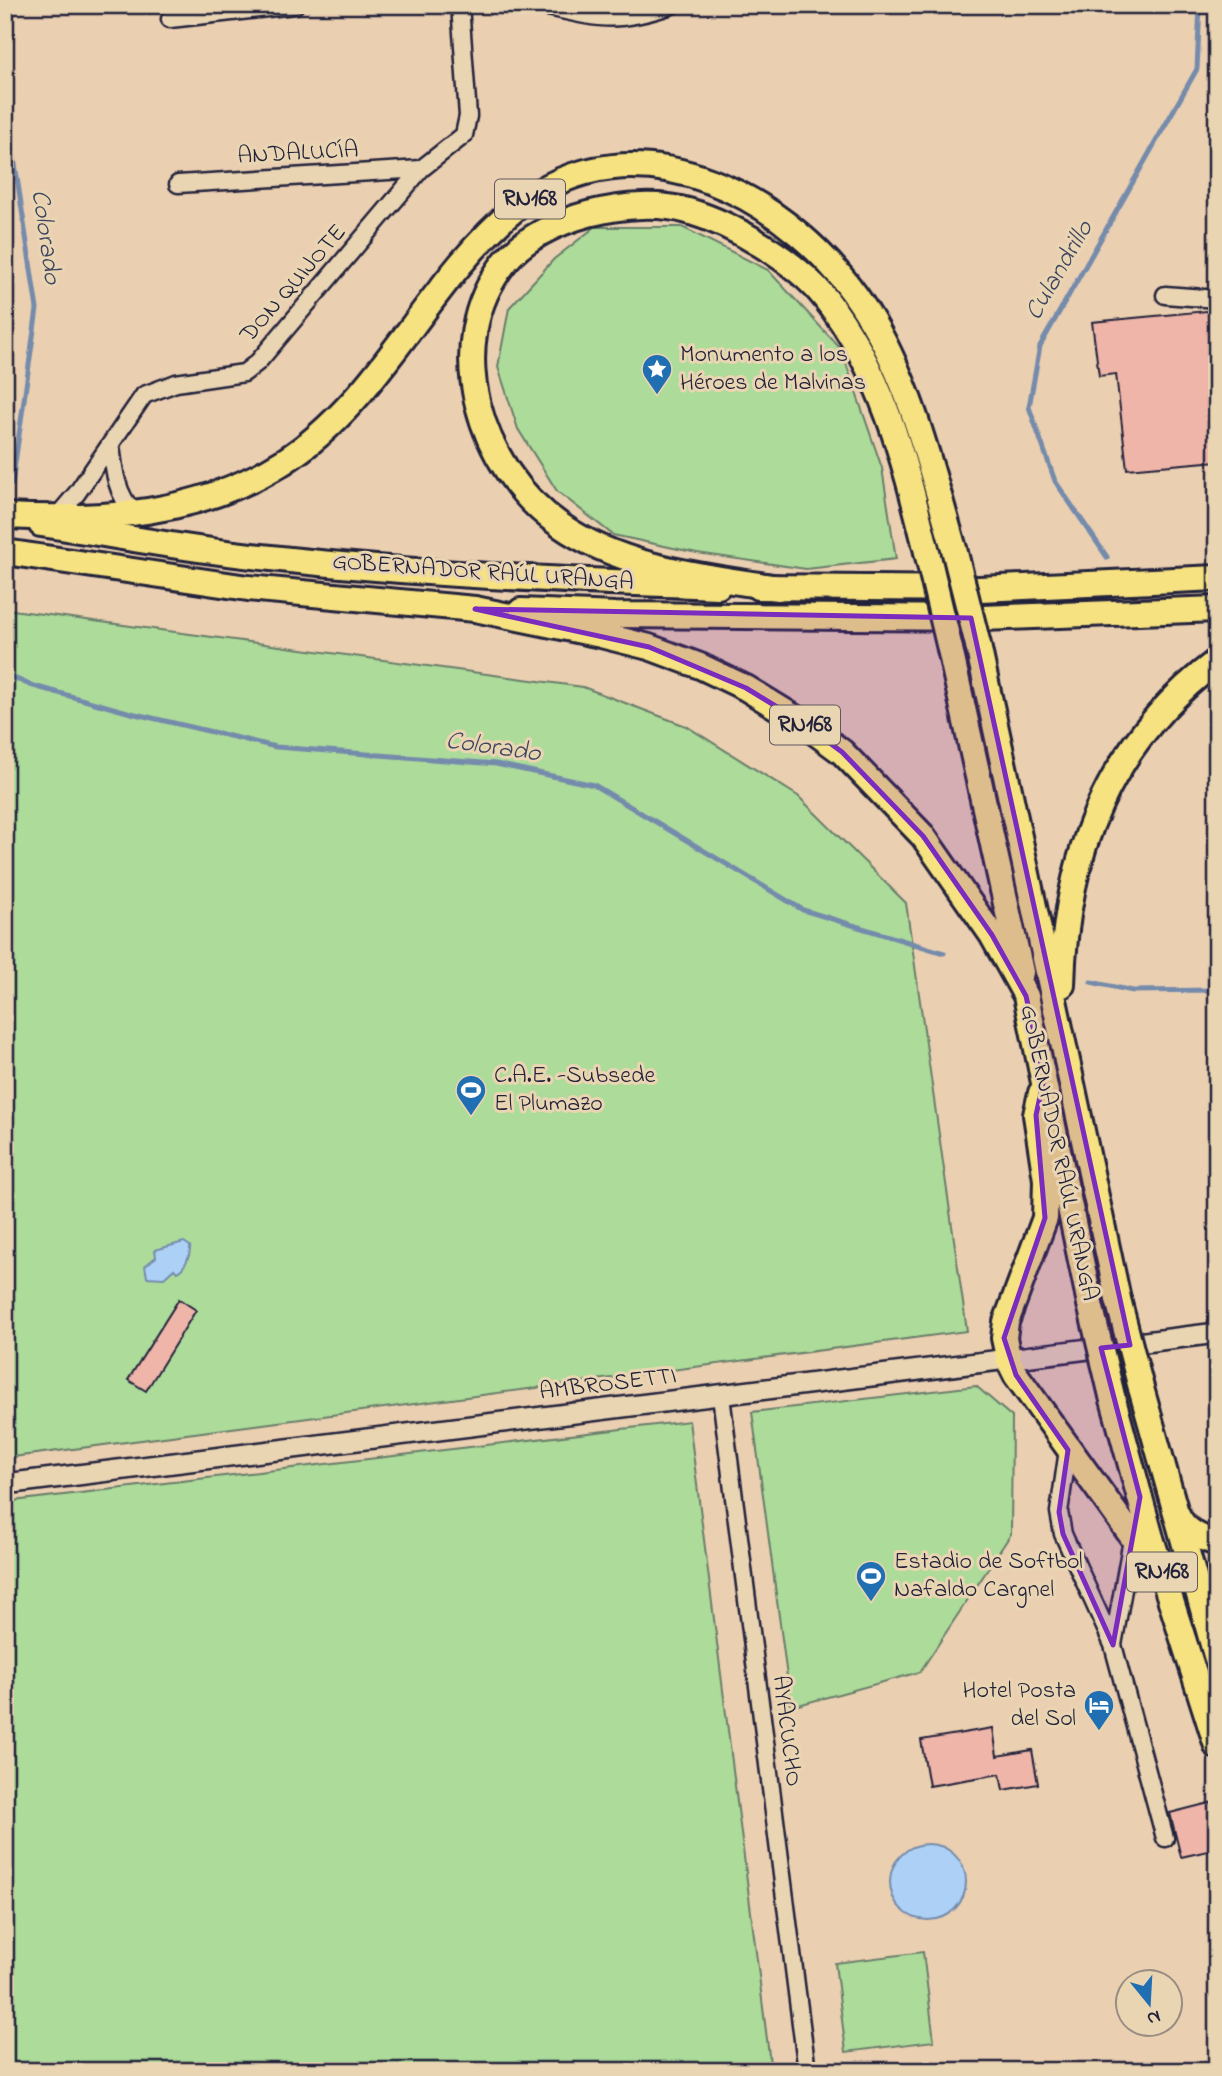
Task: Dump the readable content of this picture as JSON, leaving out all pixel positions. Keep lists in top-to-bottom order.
{
  "streets": {
    "main road": ["RN168", "GOBERNADOR RAÚL URANGA"],
    "street": [
      "ANDALUCÍA",
      "DON QUIJOTE",
      "AMBROSETTI",
      "AYACUCHO"
    ]
  },
  "crossings": [
    ["ANDALUCÍA", "DON QUIJOTE"],
    ["DON QUIJOTE", "GOBERNADOR RAÚL URANGA"],
    ["AMBROSETTI", "AYACUCHO"]
  ],
  "water": ["Colorado", "Culandrillo"],
  "places": {
    "place": ["Monumento a los Héroes de Malvinas"],
    "sports": ["C.A.E. -Subsede El Plumazo", "Estadio de Softbol Nafaldo Cargnel"],
    "hotel": ["Hotel Posta del Sol"]
  },
  "north": "bottom"
}
